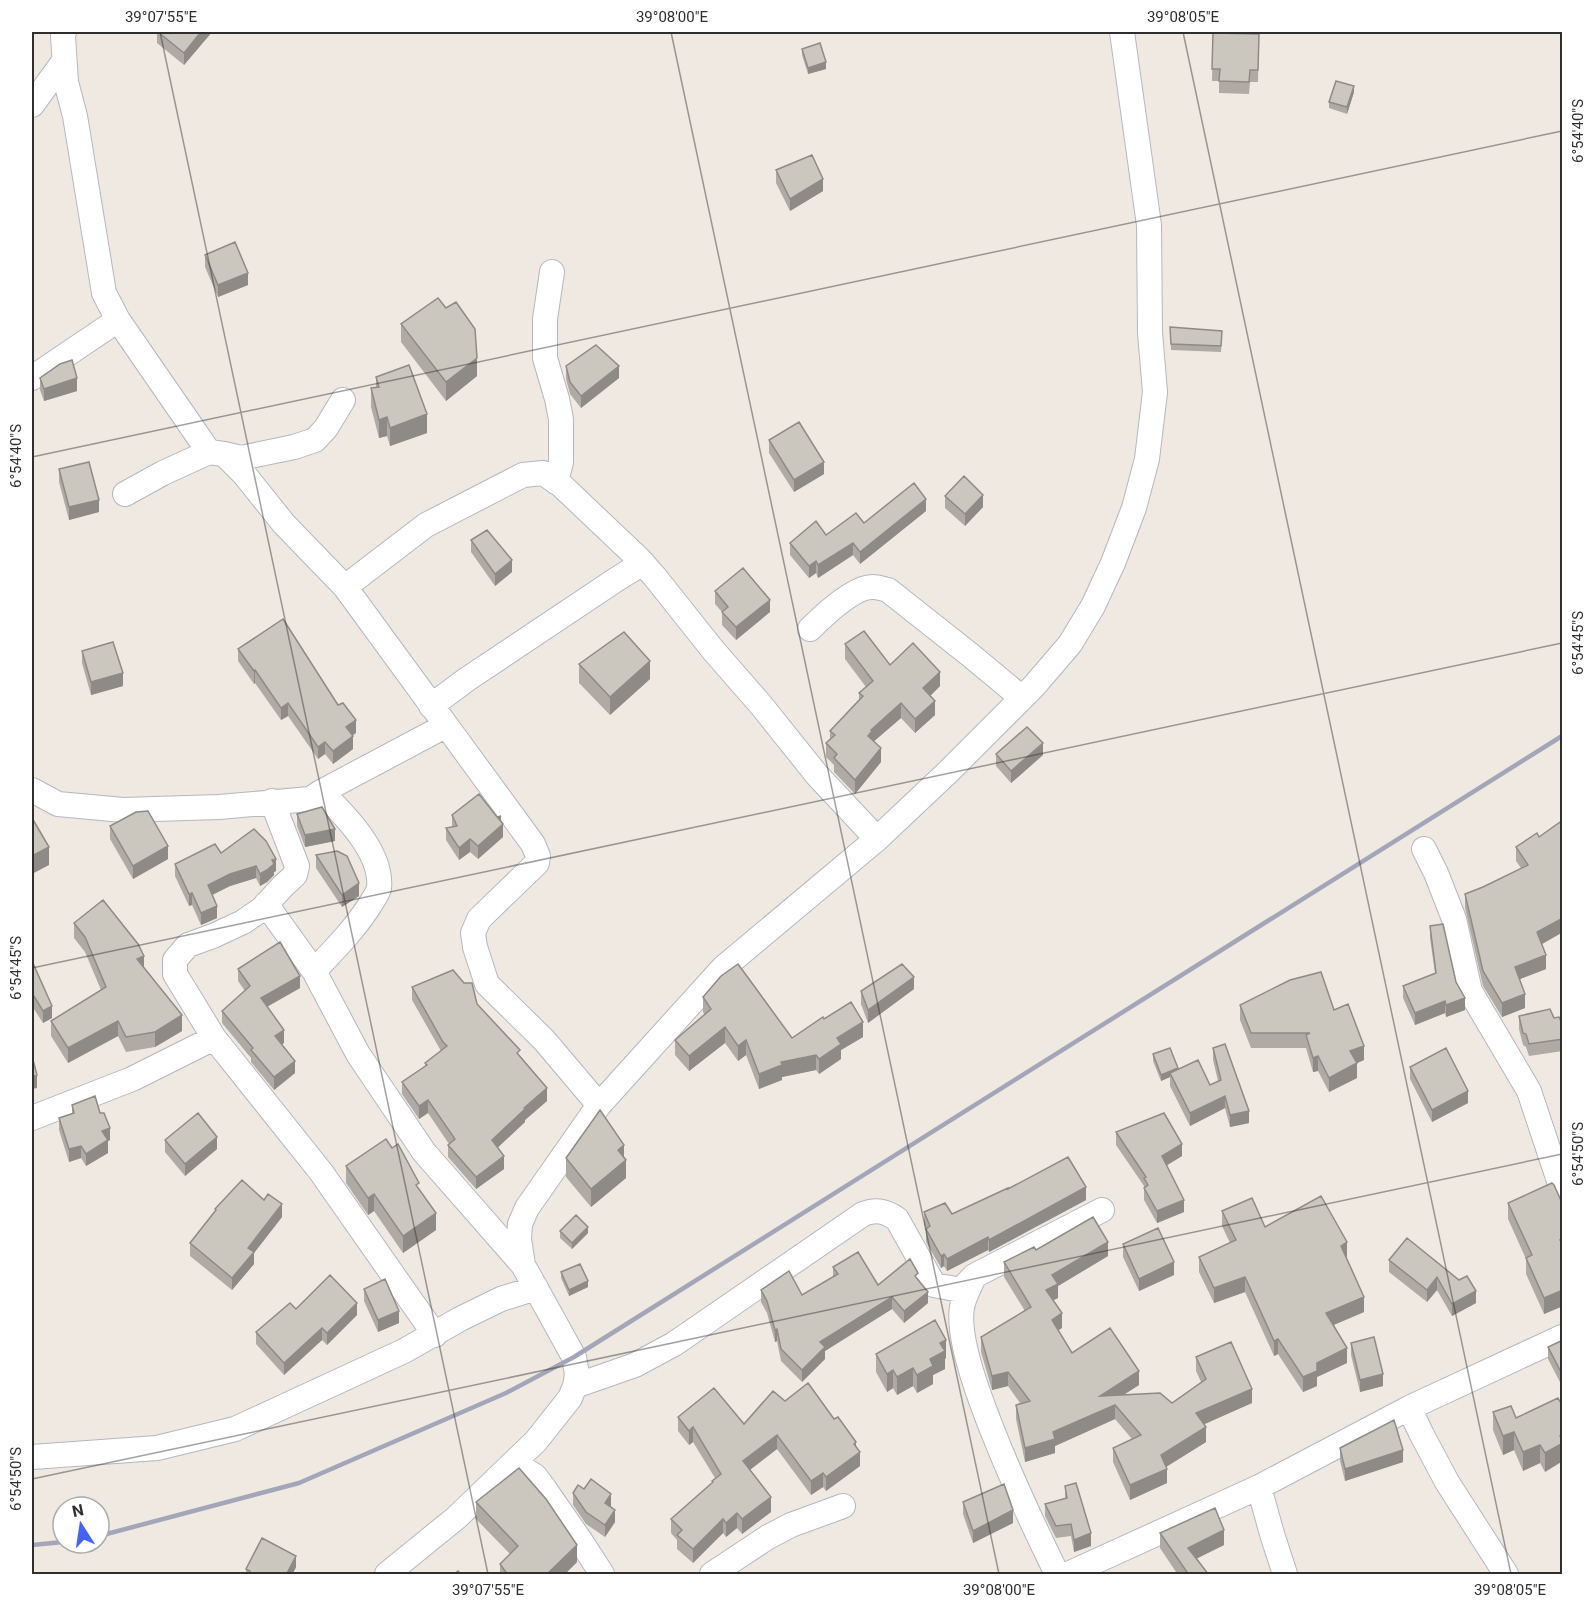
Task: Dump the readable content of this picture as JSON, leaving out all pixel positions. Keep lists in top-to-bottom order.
{
  "north": "top",
  "coordinates": [
    "39°07'55\"E",
    "39°08'00\"E",
    "39°08'05\"E",
    "6°54'40\"S",
    "6°54'45\"S",
    "6°54'50\"S"
  ]
}
